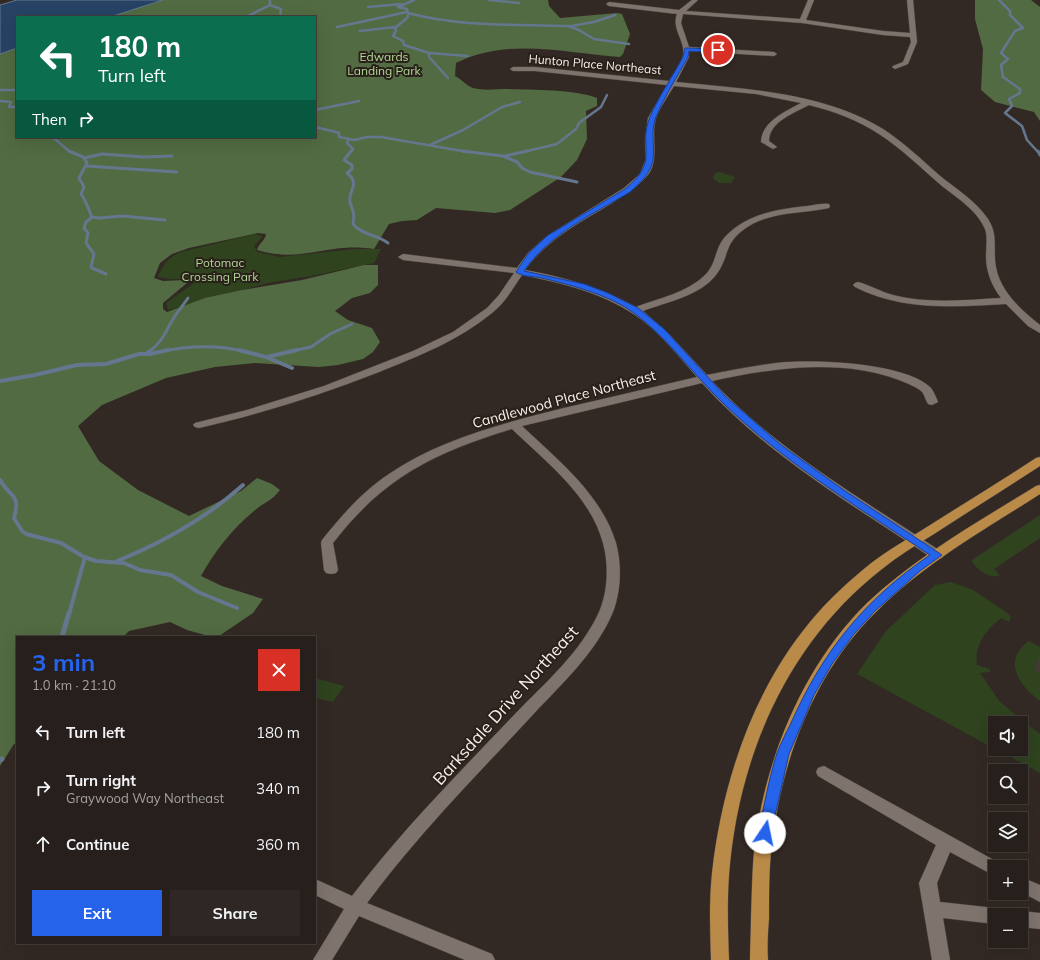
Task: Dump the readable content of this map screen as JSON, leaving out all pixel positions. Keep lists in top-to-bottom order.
{
  "streets": {
    "street": ["Hunton Place Northeast", "Candlewood Place Northeast", "Barksdale Drive Northeast"]
  },
  "crossings": [
    ["Candlewood Place Northeast", "Barksdale Drive Northeast"]
  ],
  "parks": ["Edwards Landing Park", "Potomac Crossing Park"],
  "page": {
    "turn": ["180 m", "Turn left"],
    "then": "Then",
    "heading": ["3 min", "1.0 km · 21:10"],
    "list": [
      {
        "name": "Turn left",
        "value": "180 m"
      },
      {
        "name": "Turn right",
        "note": "Graywood Way Northeast",
        "value": "340 m"
      },
      {
        "name": "Continue",
        "value": "360 m"
      }
    ],
    "map_buttons": ["+", "−"],
    "buttons": ["Exit", "Share"]
  }
}
